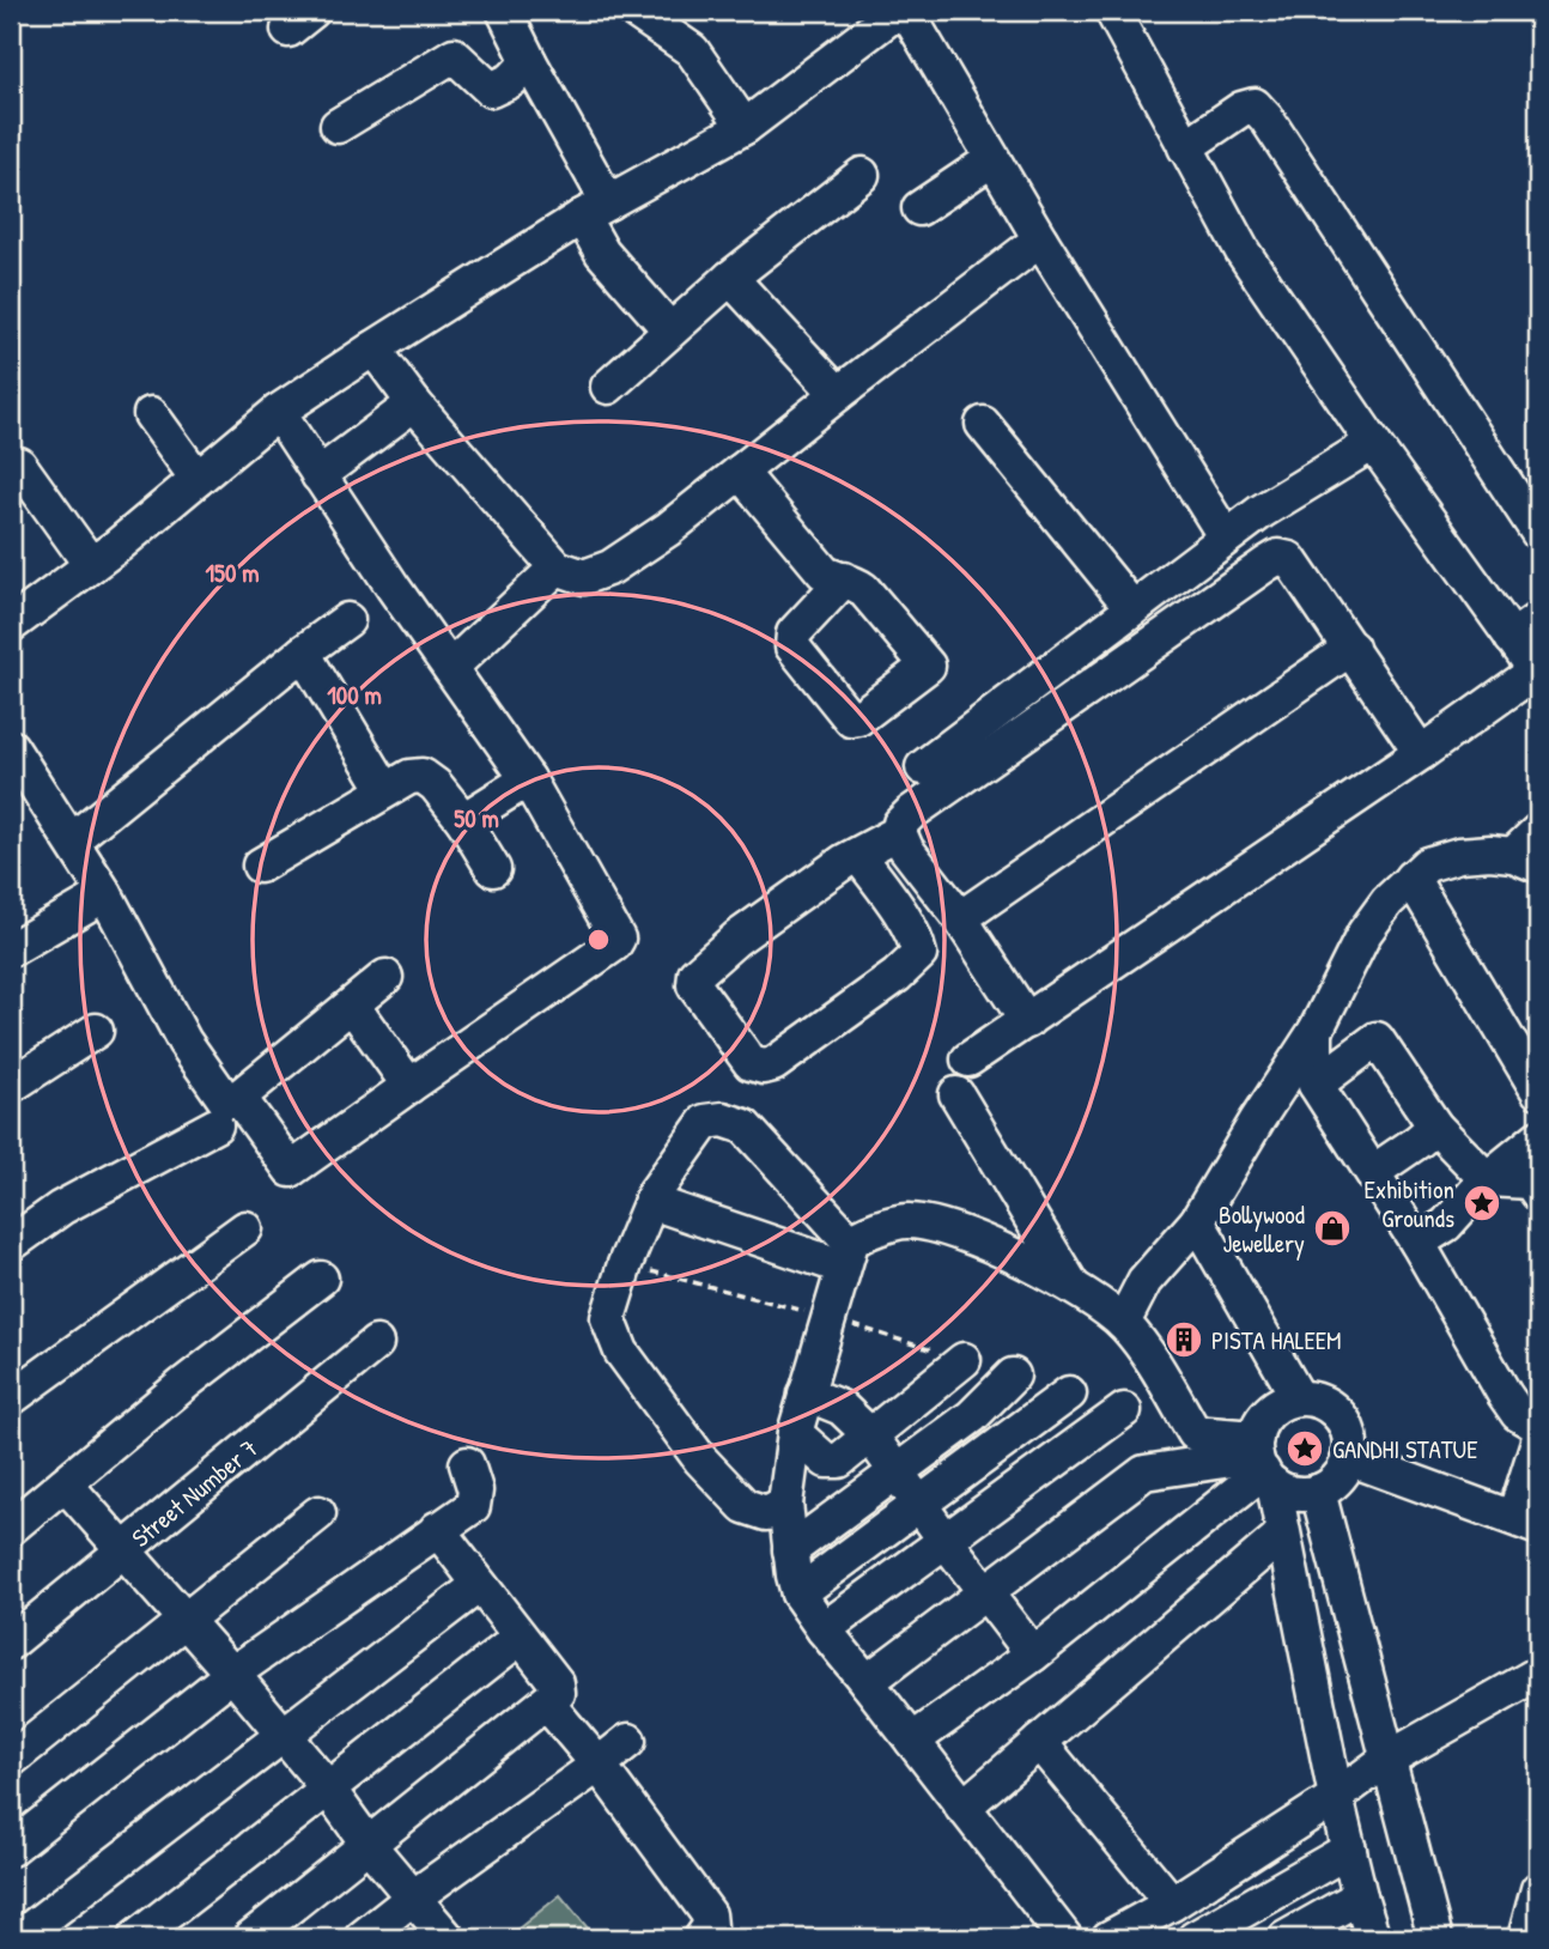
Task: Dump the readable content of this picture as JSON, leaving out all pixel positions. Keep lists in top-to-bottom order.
{
  "streets": {
    "street": ["Street Number 7"]
  },
  "places": {
    "place": ["Exhibition Grounds", "GANDHI STATUE"],
    "shop": ["Bollywood Jewellery"],
    "building": ["PISTA HALEEM"]
  },
  "rings": ["150 m", "100 m", "50 m"]
}
